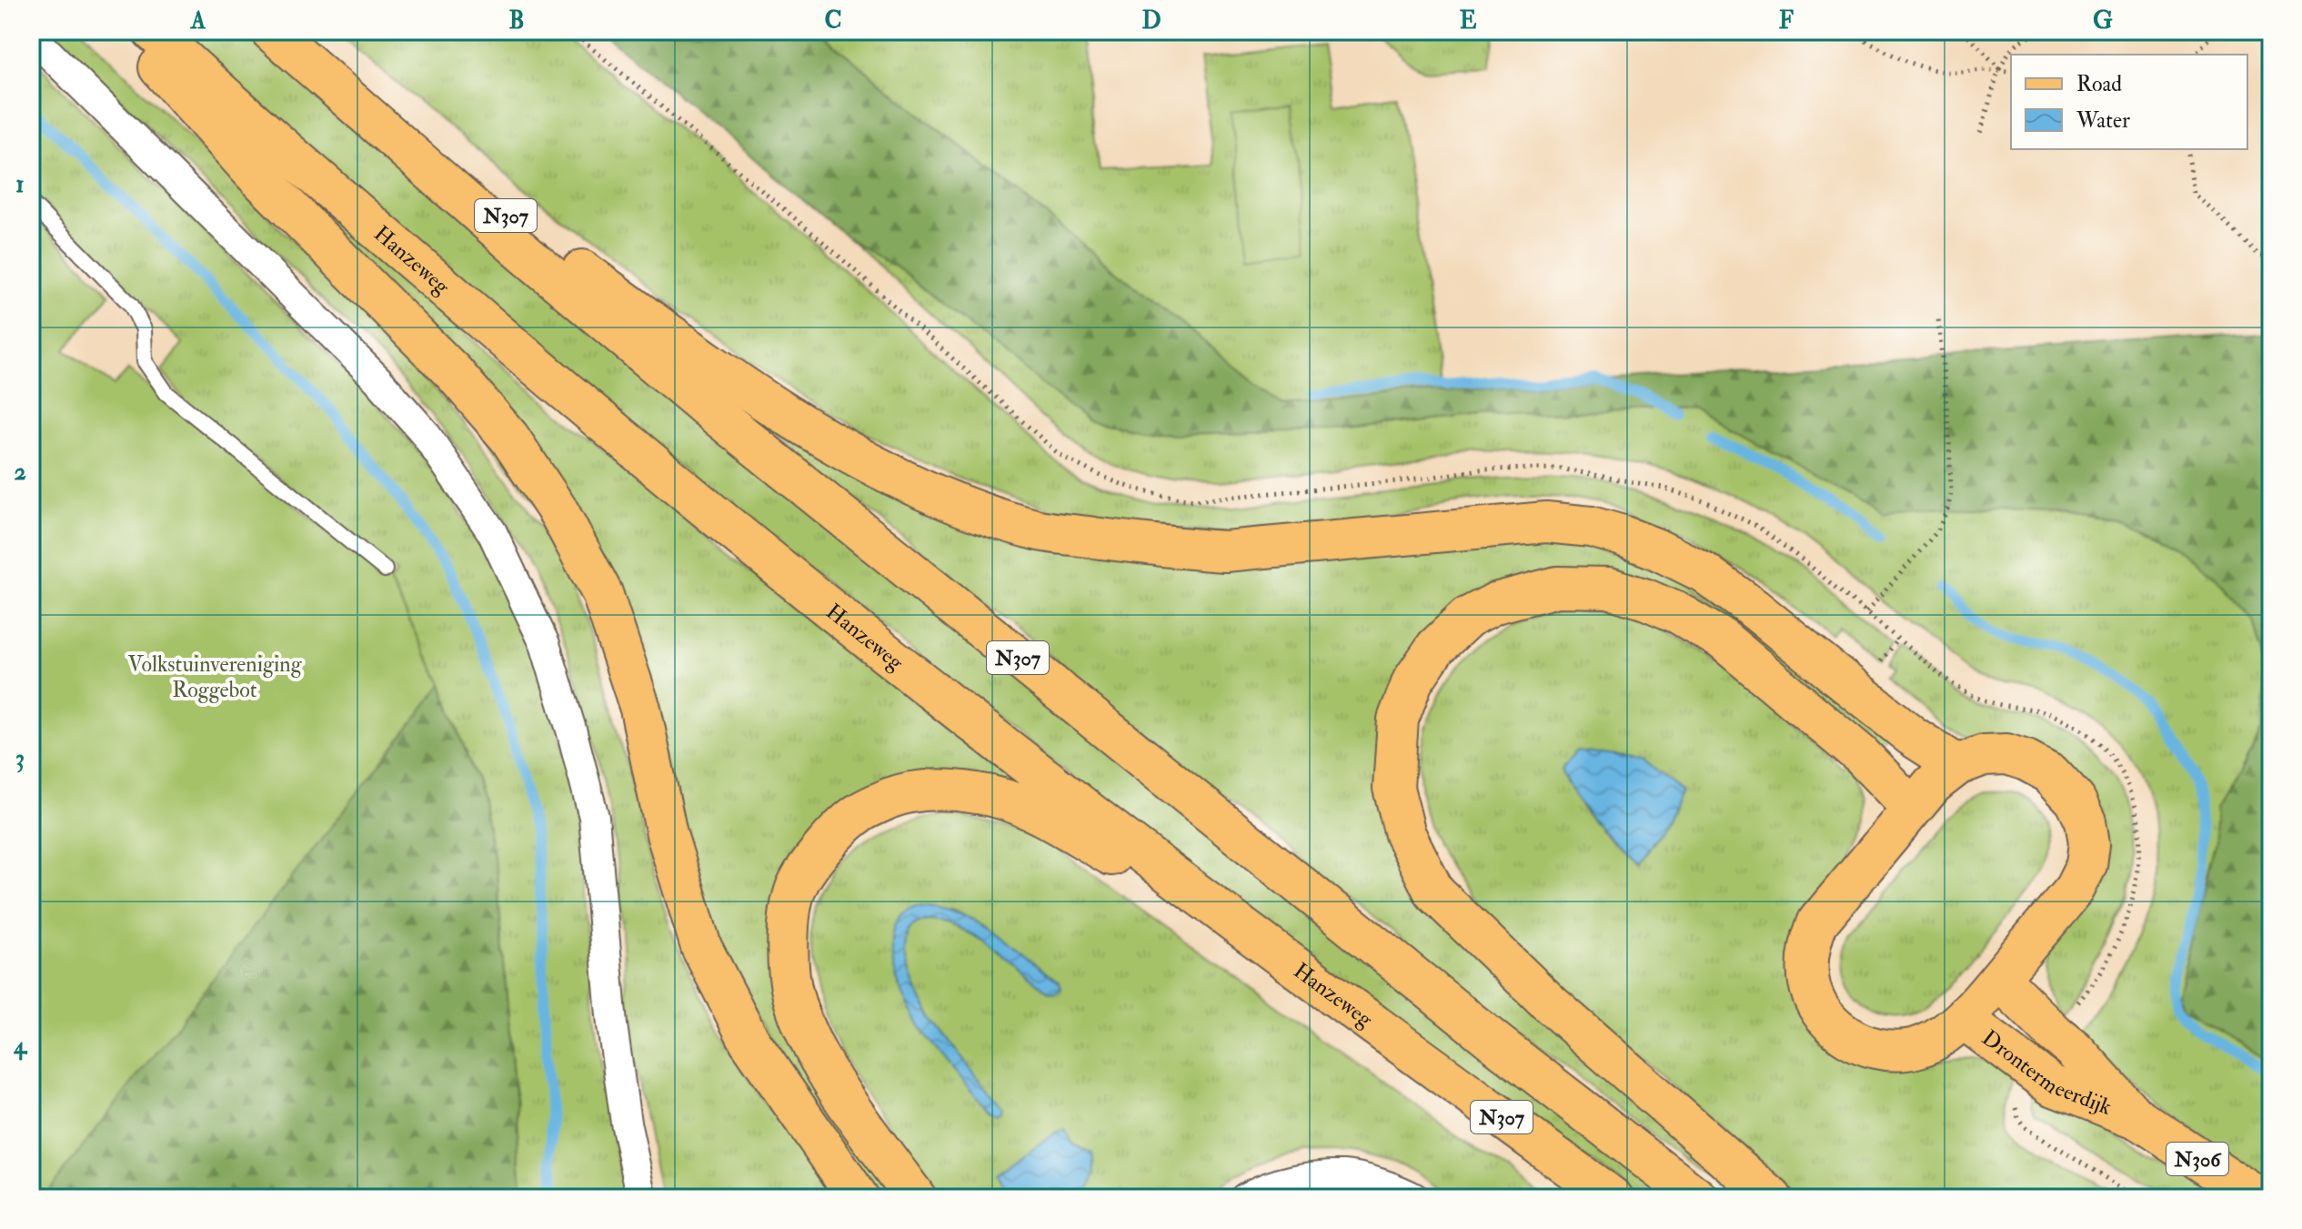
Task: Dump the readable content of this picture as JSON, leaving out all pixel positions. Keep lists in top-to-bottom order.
{
  "streets": {
    "main road": [
      "N307",
      "Hanzeweg",
      "Drontermeerdijk",
      "N306"
    ]
  },
  "crossings": [
    ["N307", "Hanzeweg"]
  ],
  "parks": ["Volkstuinvereniging Roggebot"],
  "legend": ["Road", "Water"],
  "grid": {
    "columns": [
      "A",
      "B",
      "C",
      "D",
      "E",
      "F",
      "G"
    ],
    "rows": [
      "1",
      "2",
      "3",
      "4"
    ]
  }
}
